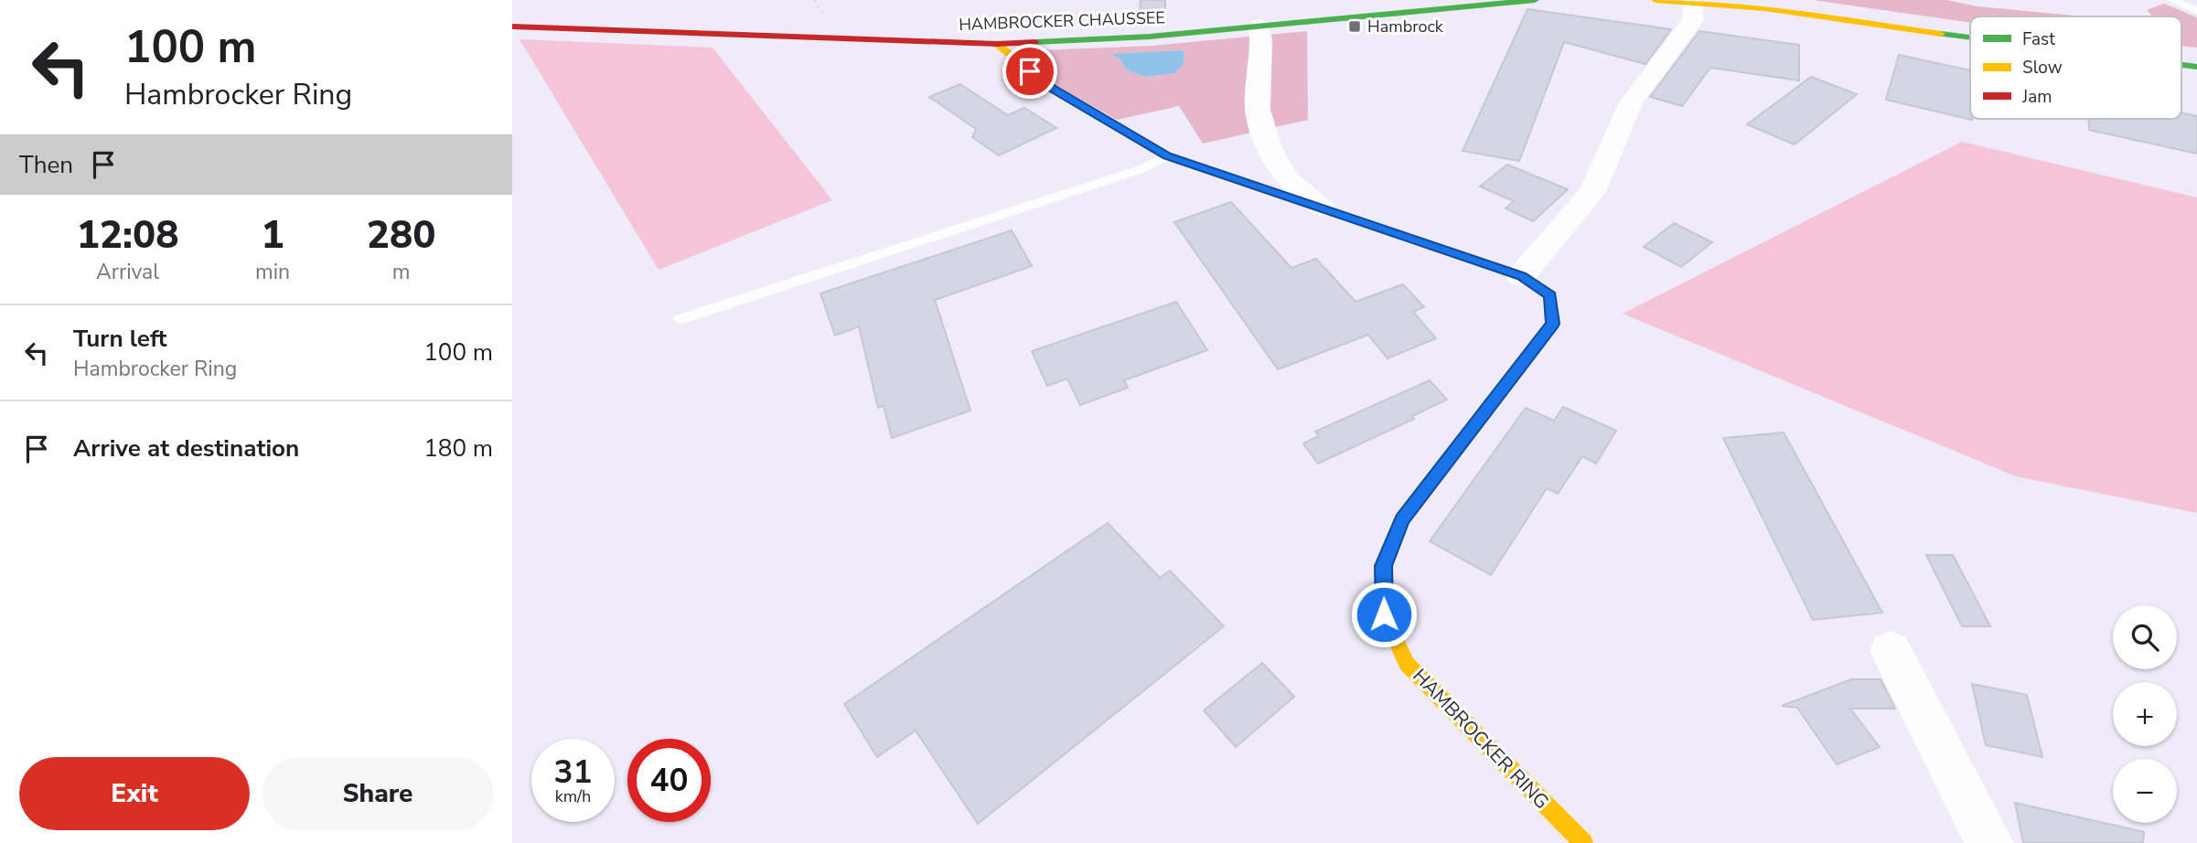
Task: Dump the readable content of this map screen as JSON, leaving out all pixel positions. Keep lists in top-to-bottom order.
{
  "streets": {
    "street": ["HAMBROCKER CHAUSSEE", "HAMBROCKER RING"]
  },
  "crossings": [
    ["HAMBROCKER CHAUSSEE", "HAMBROCKER RING"]
  ],
  "places": {
    "transit": ["Hambrock"]
  },
  "legend": ["Fast", "Slow", "Jam"],
  "page": {
    "turn": ["100 m", "Hambrocker Ring"],
    "then": "Then",
    "eta": [
      "12:08",
      "Arrival",
      "1",
      "min",
      "280",
      "m"
    ],
    "list": [
      {
        "name": "Turn left",
        "note": "Hambrocker Ring",
        "value": "100 m"
      },
      {
        "name": "Arrive at destination",
        "value": "180 m"
      }
    ],
    "map_buttons": ["+", "−"],
    "speed": "31 km/h",
    "limit": "40",
    "buttons": ["Exit", "Share"]
  }
}
